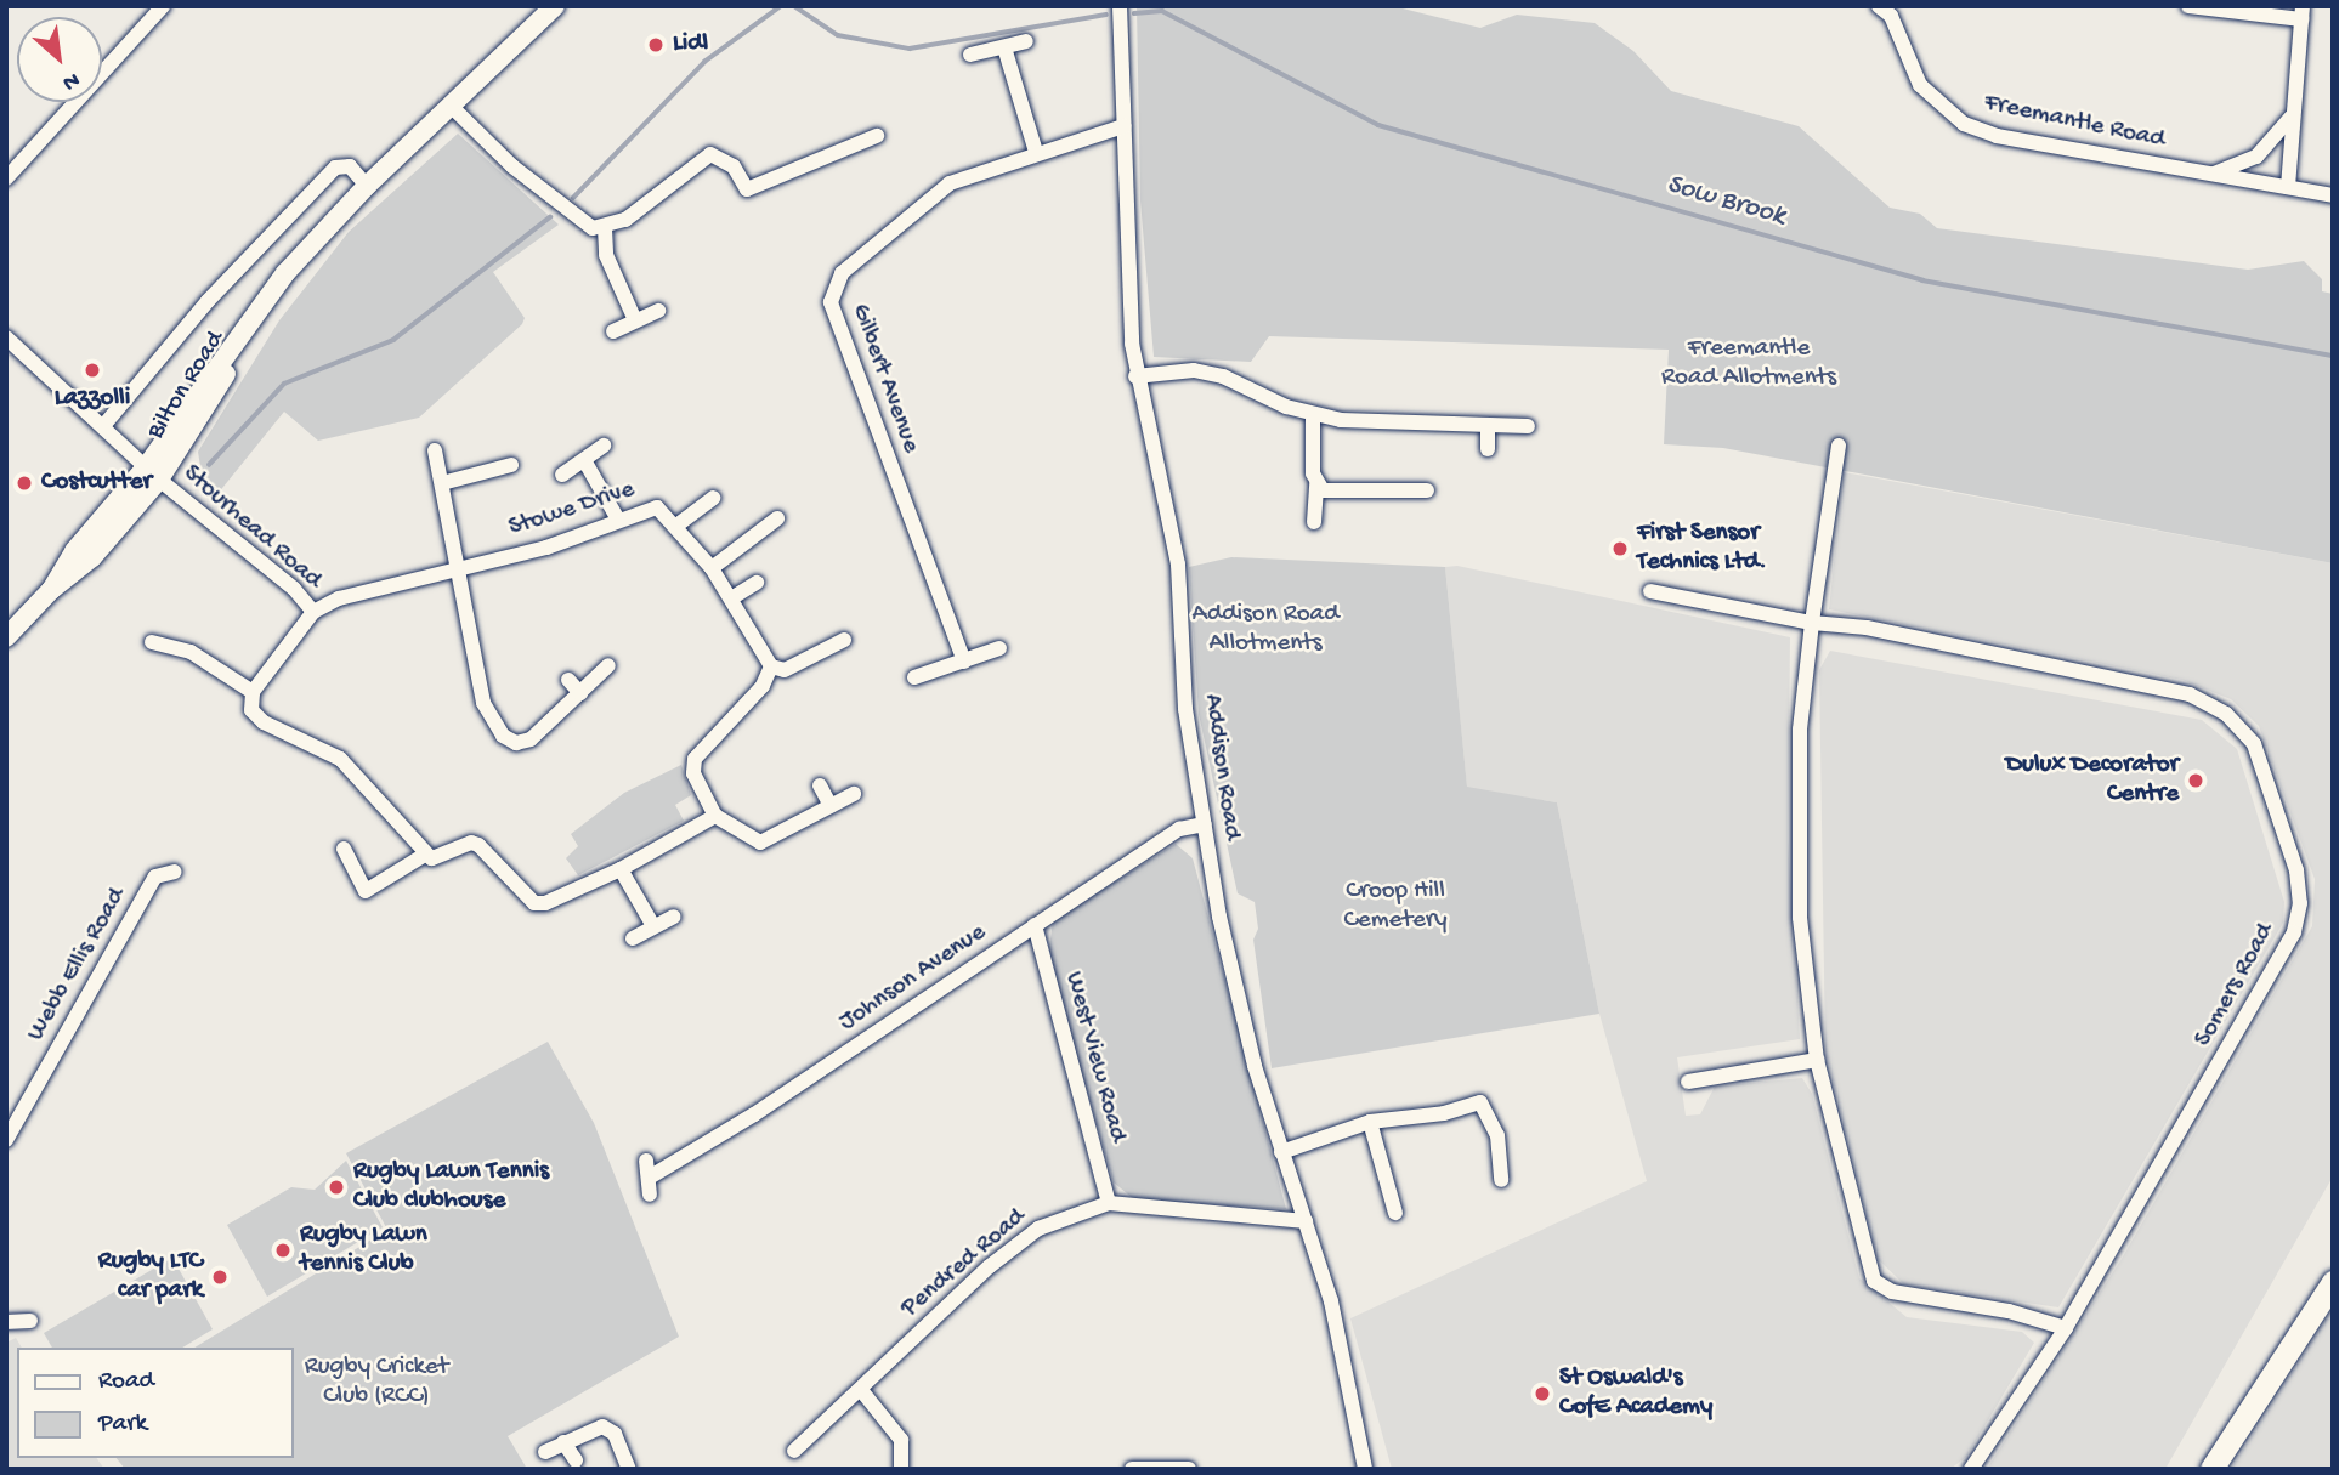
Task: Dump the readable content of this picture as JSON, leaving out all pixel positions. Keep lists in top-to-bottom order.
{
  "streets": {
    "main road": ["Bilton Road"],
    "street": [
      "Freemantle Road",
      "Gilbert Avenue",
      "Stowe Drive",
      "Stourhead Road",
      "Addison Road",
      "Webb Ellis Road",
      "Johnson Avenue",
      "Somers Road",
      "West View Road",
      "Pendred Road"
    ]
  },
  "crossings": [
    ["Gilbert Avenue", "Addison Road"],
    ["Bilton Road", "Stourhead Road"],
    ["Stowe Drive", "Stourhead Road"],
    ["Addison Road", "Johnson Avenue"],
    ["Addison Road", "Pendred Road"],
    ["Johnson Avenue", "West View Road"],
    ["West View Road", "Pendred Road"]
  ],
  "water": ["Sow Brook"],
  "parks": [
    "Freemantle Road Allotments",
    "Addison Road Allotments",
    "Croop Hill Cemetery",
    "Rugby Cricket Club (RCC)"
  ],
  "places": [
    "Lidl",
    "Lazzolli",
    "Costcutter",
    "First Sensor Technics Ltd.",
    "Dulux Decorator Centre",
    "Rugby Lawn Tennis Club clubhouse",
    "Rugby Lawn tennis Club",
    "Rugby LTC car park",
    "St Oswald's CofE Academy"
  ],
  "legend": ["Road", "Park"],
  "north": "bottom right"
}
